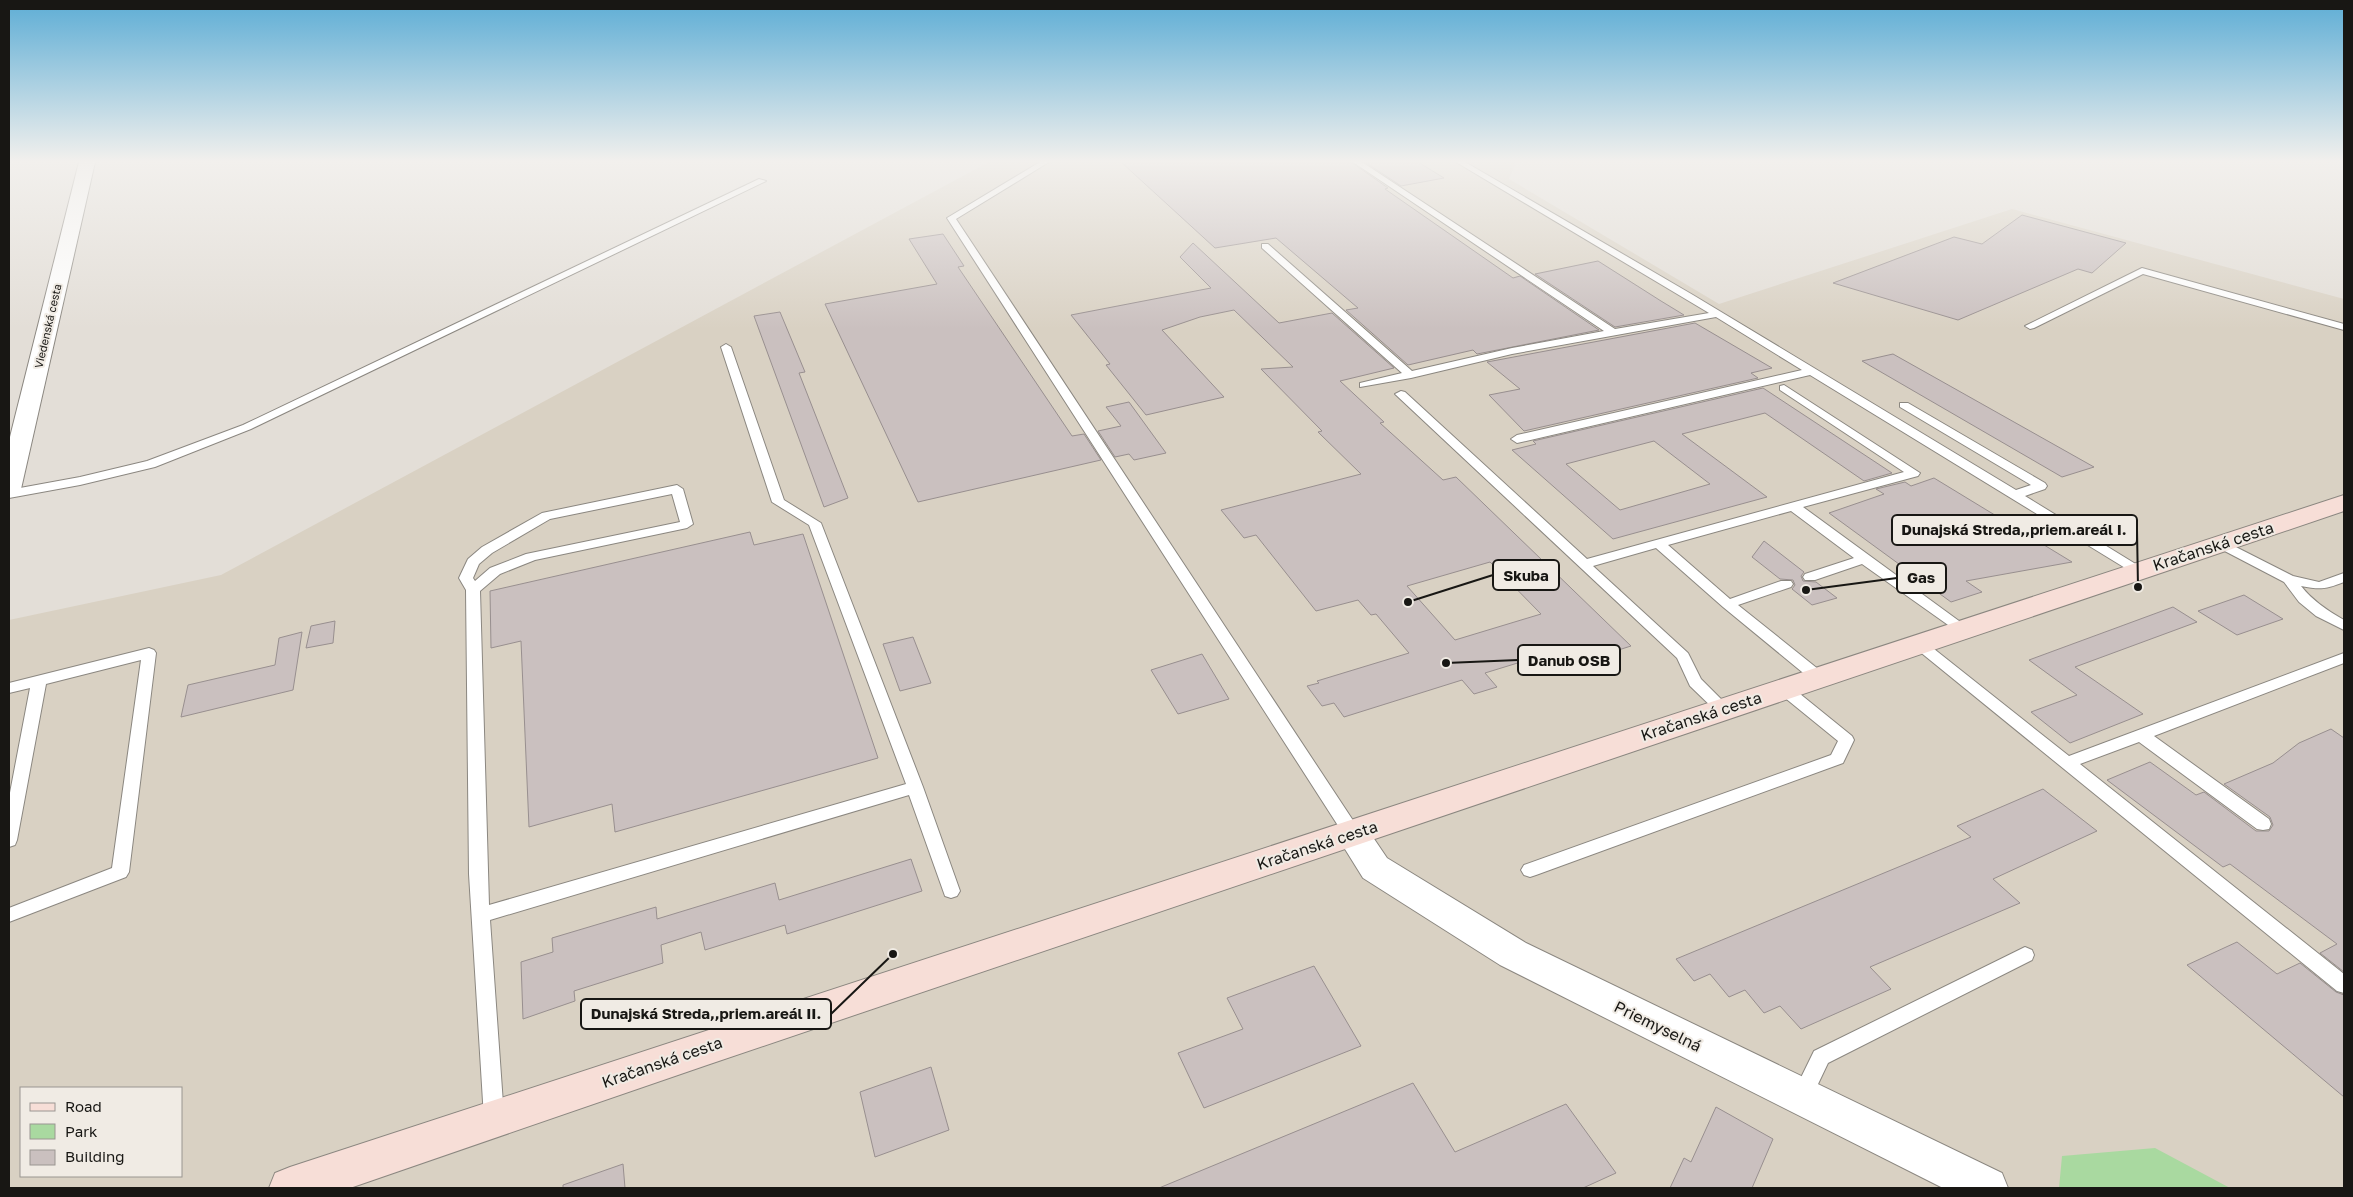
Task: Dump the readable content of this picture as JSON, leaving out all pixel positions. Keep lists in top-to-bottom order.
{
  "streets": {
    "street": ["Viedenská cesta", "Kračanská cesta", "Priemyselná"]
  },
  "crossings": [
    ["Kračanská cesta", "Priemyselná"]
  ],
  "places": [
    "Dunajská Streda,,priem.areál I.",
    "Gas",
    "Skuba",
    "Danub OSB",
    "Dunajská Streda,,priem.areál II."
  ],
  "legend": ["Road", "Park", "Building"]
}
